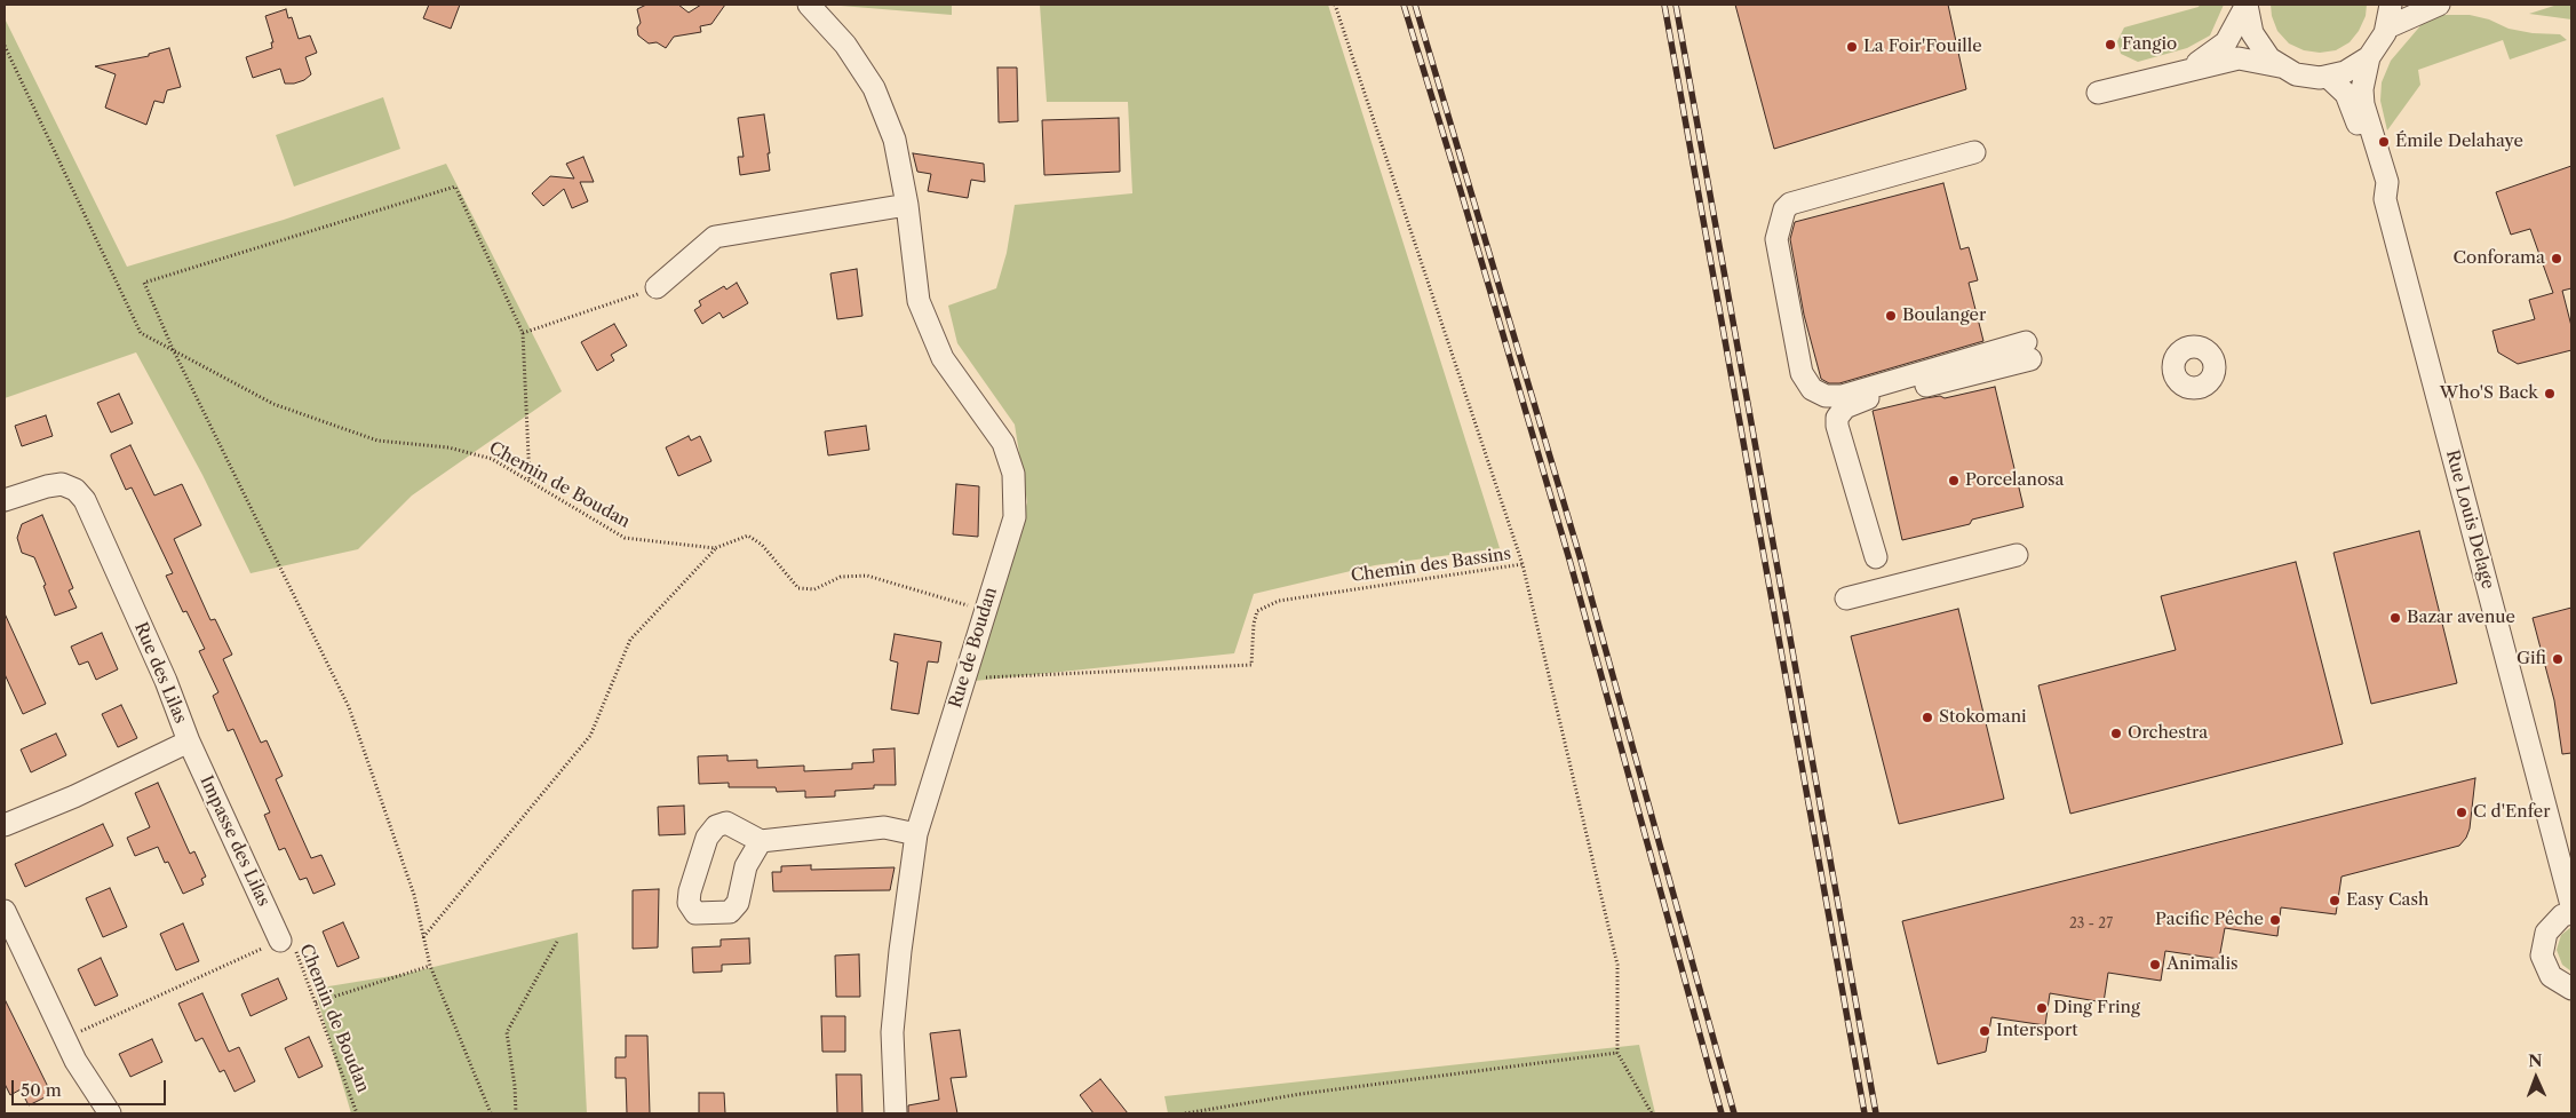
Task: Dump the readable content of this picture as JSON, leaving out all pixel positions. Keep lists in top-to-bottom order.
{
  "streets": {
    "street": [
      "Rue Louis Delage",
      "Rue de Boudan",
      "Rue des Lilas",
      "Impasse des Lilas"
    ],
    "path": ["Chemin de Boudan", "Chemin des Bassins"]
  },
  "crossings": [
    ["Chemin de Boudan", "Rue de Boudan"],
    ["Chemin de Boudan", "Impasse des Lilas"],
    ["Chemin des Bassins", "Rue de Boudan"],
    ["Rue des Lilas", "Impasse des Lilas"]
  ],
  "places": [
    "Fangio",
    "La Foir'Fouille",
    "Émile Delahaye",
    "Conforama",
    "Boulanger",
    "Who'S Back",
    "Porcelanosa",
    "Bazar avenue",
    "Gifi",
    "Stokomani",
    "Orchestra",
    "C d'Enfer",
    "Easy Cash",
    "Pacific Pêche",
    "Animalis",
    "Ding Fring",
    "Intersport"
  ],
  "house_numbers": ["23 - 27"],
  "scale_bar": "50 m",
  "north": "top"
}
